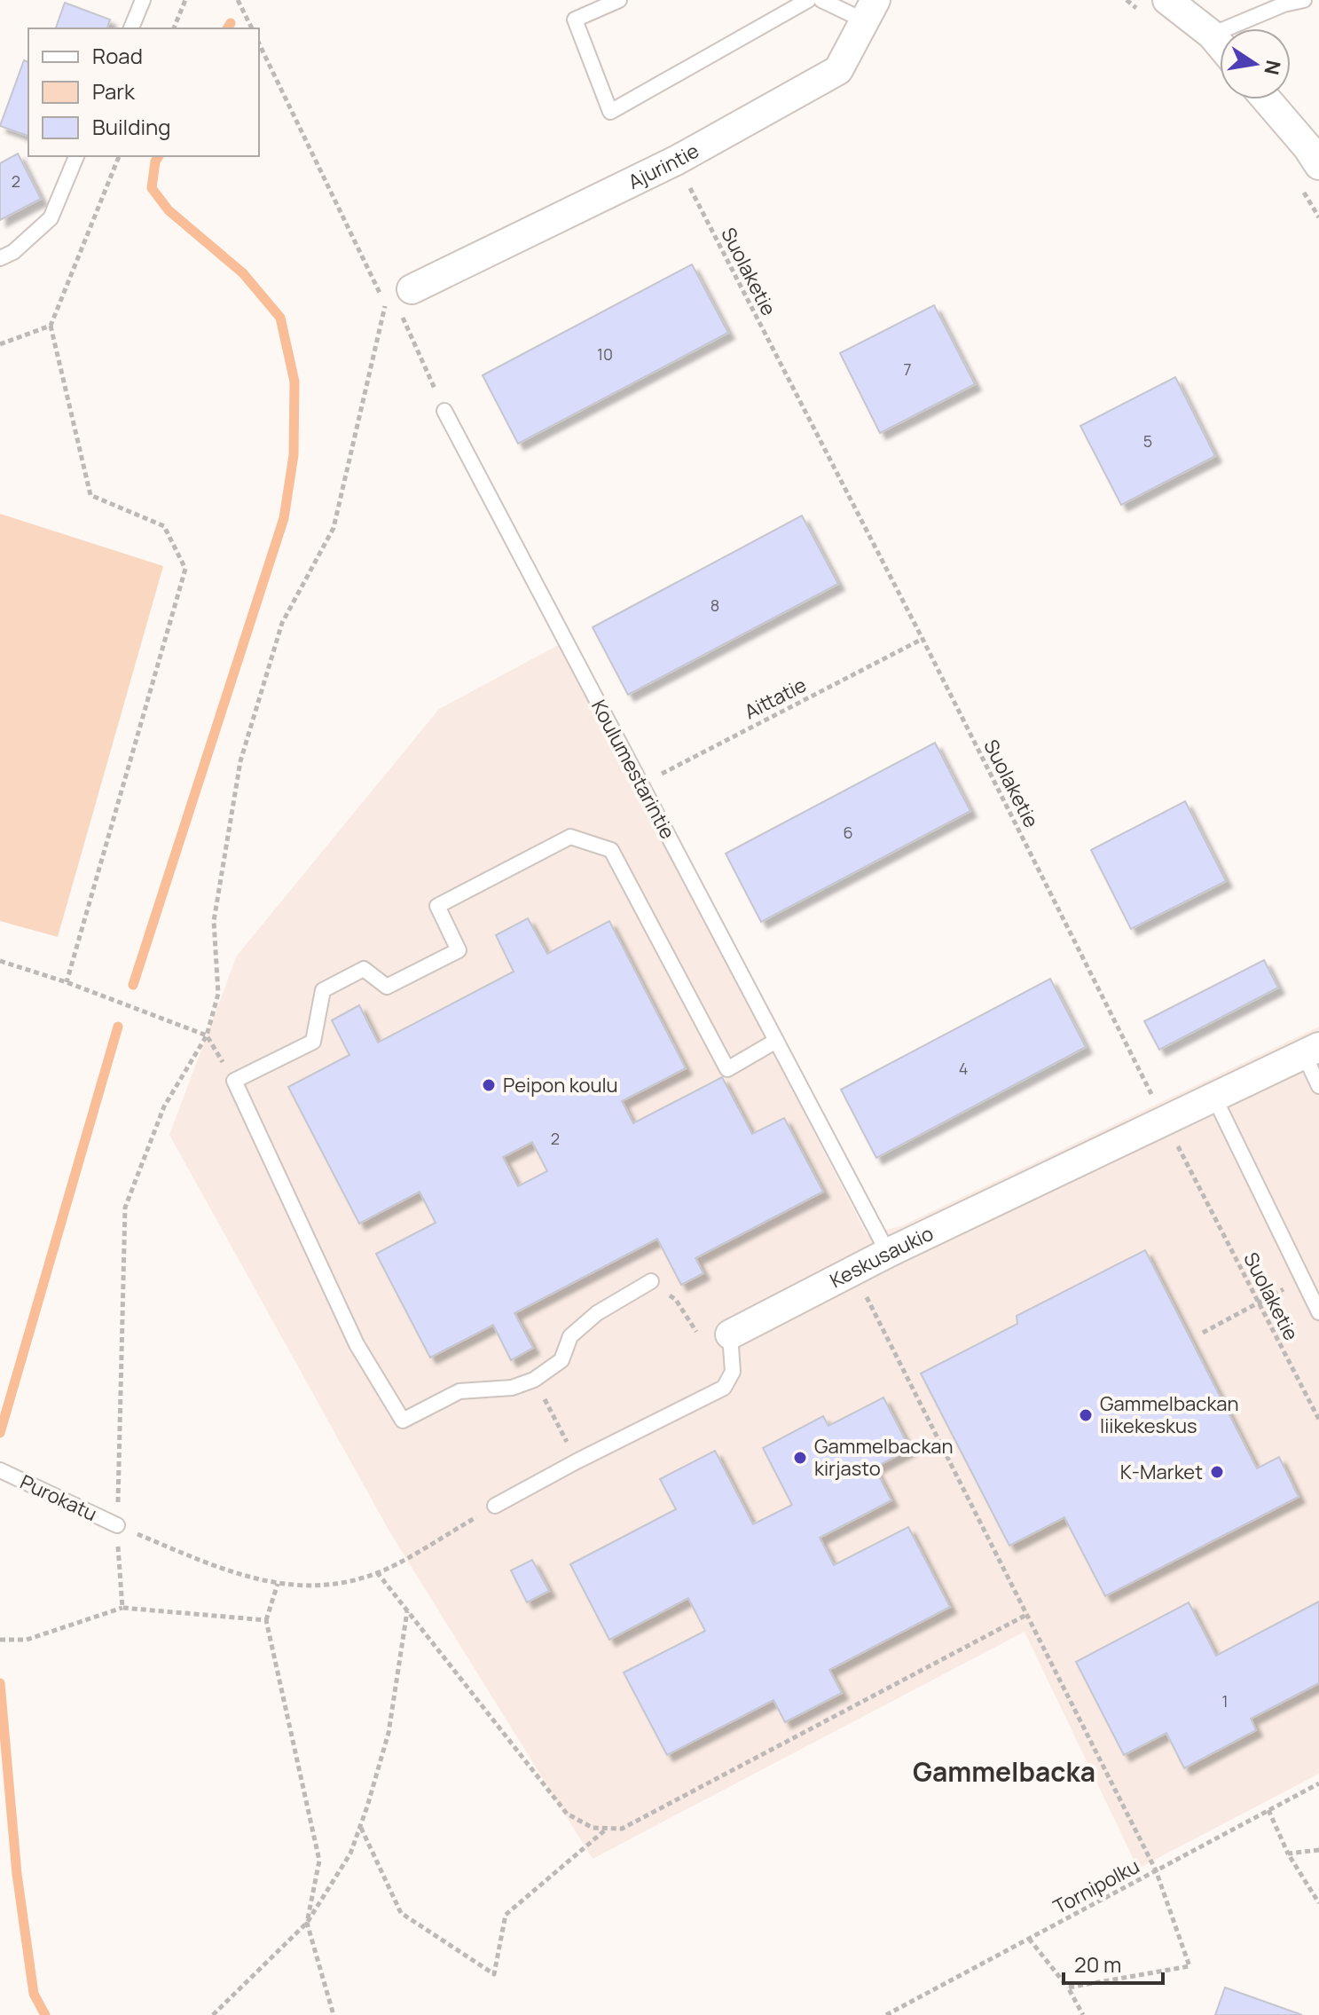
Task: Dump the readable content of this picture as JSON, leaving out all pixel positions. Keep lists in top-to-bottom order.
{
  "streets": {
    "street": ["Ajurintie", "Keskusaukio"],
    "lane": ["Koulumestarintie", "Purokatu"],
    "path": ["Suolaketie", "Aittatie", "Tornipolku"]
  },
  "crossings": [
    ["Ajurintie", "Suolaketie"],
    ["Suolaketie", "Aittatie"],
    ["Suolaketie", "Keskusaukio"],
    ["Aittatie", "Koulumestarintie"],
    ["Koulumestarintie", "Keskusaukio"]
  ],
  "districts": ["Gammelbacka"],
  "places": [
    "Peipon koulu",
    "Gammelbackan liikekeskus",
    "Gammelbackan kirjasto",
    "K-Market"
  ],
  "house_numbers": [
    "2",
    "10",
    "7",
    "5",
    "8",
    "6",
    "4",
    "2",
    "1"
  ],
  "legend": ["Road", "Park", "Building"],
  "scale_bar": "20 m",
  "north": "right"
}
